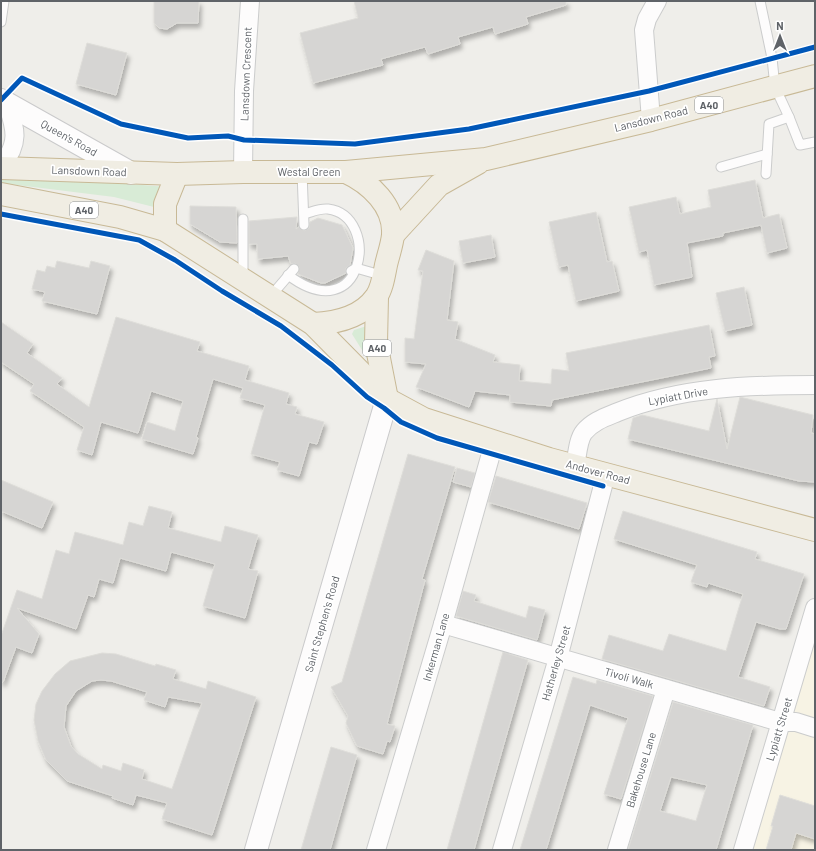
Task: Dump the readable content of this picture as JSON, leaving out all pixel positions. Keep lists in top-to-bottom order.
{
  "streets": {
    "highway": [
      "A40",
      "Lansdown Road",
      "Westal Green",
      "Andover Road"
    ],
    "street": [
      "Lansdown Crescent",
      "Queen's Road",
      "Lypiatt Drive",
      "Saint Stephen's Road",
      "Inkerman Lane",
      "Hatherley Street",
      "Tivoli Walk",
      "Lypiatt Street",
      "Bakehouse Lane"
    ]
  },
  "crossings": [
    ["Lansdown Crescent", "Westal Green"],
    ["A40", "Westal Green"],
    ["A40", "Andover Road"],
    ["A40", "Saint Stephen's Road"],
    ["Lansdown Road", "Queen's Road"],
    ["Lansdown Road", "Westal Green"],
    ["Lypiatt Drive", "Andover Road"],
    ["Andover Road", "Saint Stephen's Road"],
    ["Andover Road", "Inkerman Lane"],
    ["Andover Road", "Hatherley Street"],
    ["Inkerman Lane", "Tivoli Walk"],
    ["Hatherley Street", "Tivoli Walk"],
    ["Tivoli Walk", "Lypiatt Street"],
    ["Tivoli Walk", "Bakehouse Lane"]
  ],
  "north": "top"
}
